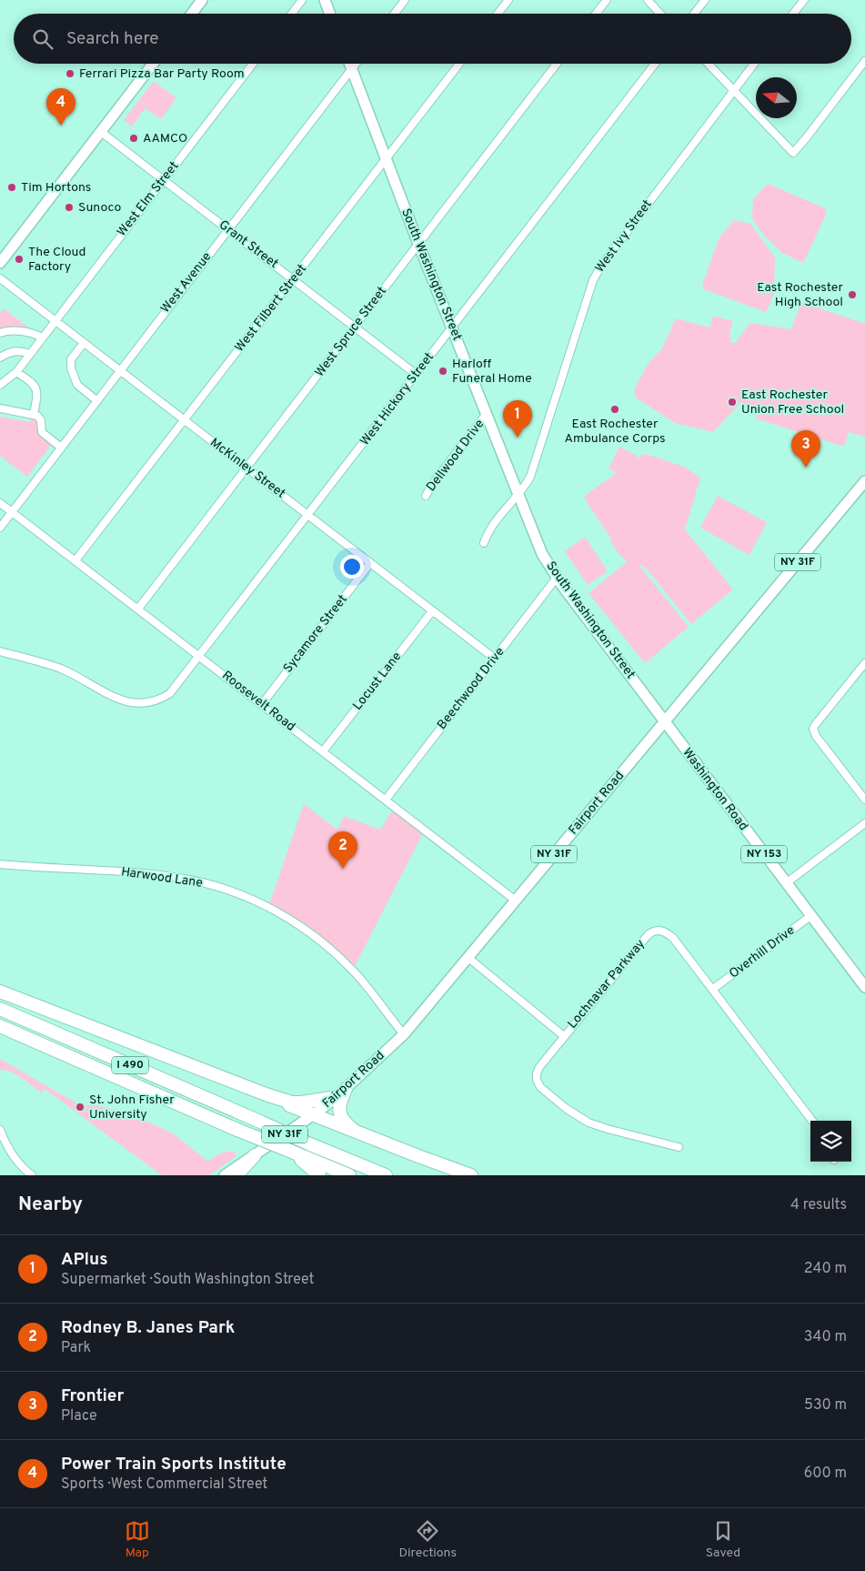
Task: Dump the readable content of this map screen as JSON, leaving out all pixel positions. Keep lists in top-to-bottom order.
{
  "streets": {
    "highway": ["I 490"],
    "main road": [
      "South Washington Street",
      "NY 31F",
      "Washington Road",
      "Fairport Road",
      "NY 153"
    ],
    "street": [
      "West Elm Street",
      "West Ivy Street",
      "Grant Street",
      "West Avenue",
      "West Filbert Street",
      "West Spruce Street",
      "West Hickory Street",
      "Dellwood Drive",
      "McKinley Street",
      "Sycamore Street",
      "Locust Lane",
      "Beechwood Drive",
      "Roosevelt Road",
      "Harwood Lane",
      "Overhill Drive",
      "Lochnavar Parkway"
    ]
  },
  "crossings": [
    ["West Elm Street", "Grant Street"],
    ["West Elm Street", "McKinley Street"],
    ["West Ivy Street", "South Washington Street"],
    ["Grant Street", "West Avenue"],
    ["Grant Street", "West Filbert Street"],
    ["Grant Street", "West Spruce Street"],
    ["Grant Street", "West Hickory Street"],
    ["South Washington Street", "West Avenue"],
    ["South Washington Street", "West Filbert Street"],
    ["South Washington Street", "West Spruce Street"],
    ["South Washington Street", "West Hickory Street"],
    ["South Washington Street", "Dellwood Drive"],
    ["South Washington Street", "Beechwood Drive"],
    ["South Washington Street", "Washington Road"],
    ["South Washington Street", "Fairport Road"],
    ["West Avenue", "McKinley Street"],
    ["West Avenue", "Roosevelt Road"],
    ["West Filbert Street", "McKinley Street"],
    ["West Filbert Street", "Roosevelt Road"],
    ["West Spruce Street", "McKinley Street"],
    ["West Spruce Street", "Roosevelt Road"],
    ["West Hickory Street", "McKinley Street"],
    ["West Hickory Street", "Roosevelt Road"],
    ["McKinley Street", "Sycamore Street"],
    ["McKinley Street", "Locust Lane"],
    ["McKinley Street", "Beechwood Drive"],
    ["Sycamore Street", "Roosevelt Road"],
    ["Locust Lane", "Roosevelt Road"],
    ["Beechwood Drive", "Roosevelt Road"],
    ["Roosevelt Road", "Fairport Road"],
    ["Washington Road", "Fairport Road"],
    ["Washington Road", "Overhill Drive"],
    ["Fairport Road", "Harwood Lane"],
    ["Fairport Road", "Lochnavar Parkway"],
    ["Overhill Drive", "Lochnavar Parkway"]
  ],
  "places": [
    "Ferrari Pizza Bar Party Room",
    "AAMCO",
    "Tim Hortons",
    "Sunoco",
    "The Cloud Factory",
    "East Rochester High School",
    "Harloff Funeral Home",
    "East Rochester Union Free School",
    "East Rochester Ambulance Corps",
    "St. John Fisher University"
  ],
  "north": "left",
  "page": {
    "search": "Search here",
    "pins": [
      "4",
      "1",
      "3",
      "2"
    ],
    "heading": ["Nearby", "4 results"],
    "list": [
      {
        "mark": "1",
        "name": "APlus",
        "note": "Supermarket · South Washington Street",
        "value": "240 m"
      },
      {
        "mark": "2",
        "name": "Rodney B. Janes Park",
        "note": "Park",
        "value": "340 m"
      },
      {
        "mark": "3",
        "name": "Frontier",
        "note": "Place",
        "value": "530 m"
      },
      {
        "mark": "4",
        "name": "Power Train Sports Institute",
        "note": "Sports · West Commercial Street",
        "value": "600 m"
      }
    ],
    "nav": ["Map", "Directions", "Saved"]
  }
}
